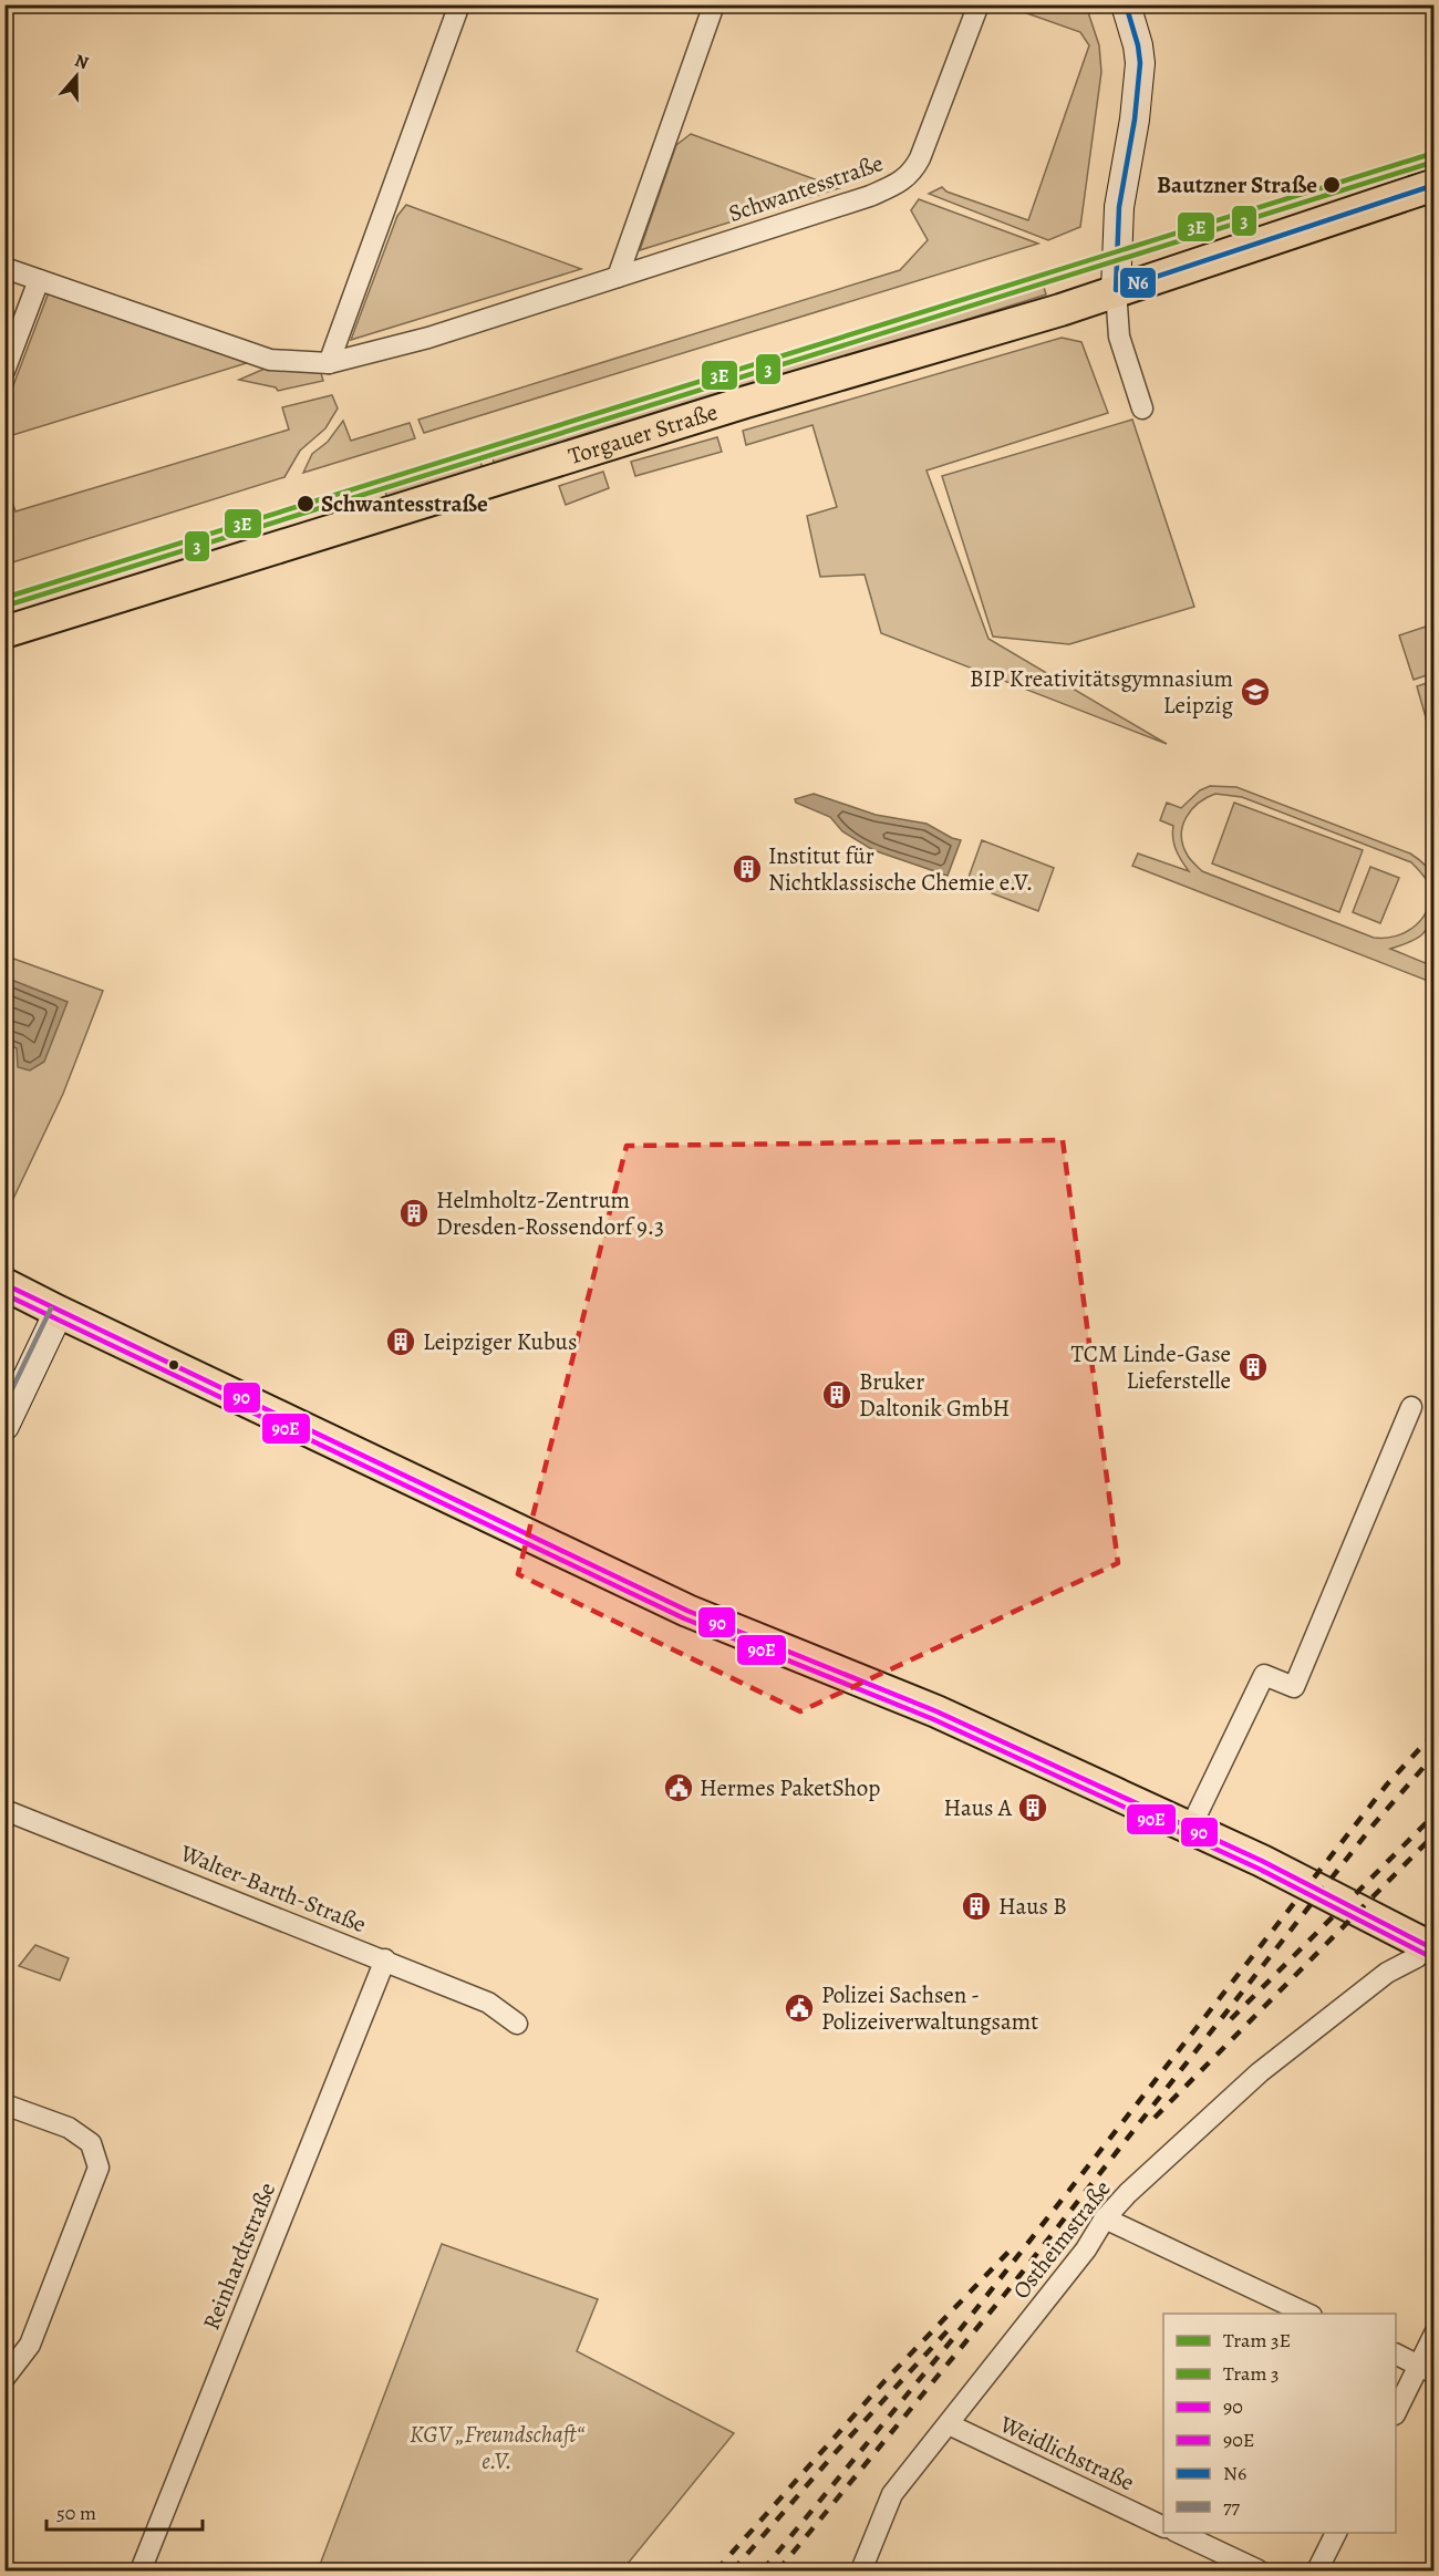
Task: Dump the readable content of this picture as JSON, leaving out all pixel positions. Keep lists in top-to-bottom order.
{
  "streets": {
    "main road": ["Torgauer Straße"],
    "street": [
      "Schwantesstraße",
      "Walter-Barth-Straße",
      "Ostheimstraße",
      "Reinhardtstraße",
      "Weidlichstraße"
    ]
  },
  "crossings": [
    ["Walter-Barth-Straße", "Reinhardtstraße"],
    ["Ostheimstraße", "Weidlichstraße"]
  ],
  "parks": ["KGV „Freundschaft“ e.V."],
  "places": {
    "other": ["Bautzner Straße", "Schwantesstraße"],
    "school or university": ["BIP Kreativitätsgymnasium Leipzig"],
    "building": [
      "Institut für Nichtklassische Chemie e.V.",
      "Helmholtz-Zentrum Dresden-Rossendorf 9.3",
      "Leipziger Kubus",
      "TCM Linde-Gase Lieferstelle",
      "Bruker Daltonik GmbH",
      "Haus A",
      "Haus B"
    ],
    "public building": ["Hermes PaketShop", "Polizei Sachsen - Polizeiverwaltungsamt"]
  },
  "lines": [
    "transit line N6",
    "tram line 3E",
    "tram line 3",
    "transit line 90",
    "transit line 90E",
    "transit line 77"
  ],
  "legend": [
    "Tram 3E",
    "Tram 3",
    "90",
    "90E",
    "N6",
    "77"
  ],
  "scale_bar": "50 m",
  "north": "top"
}
